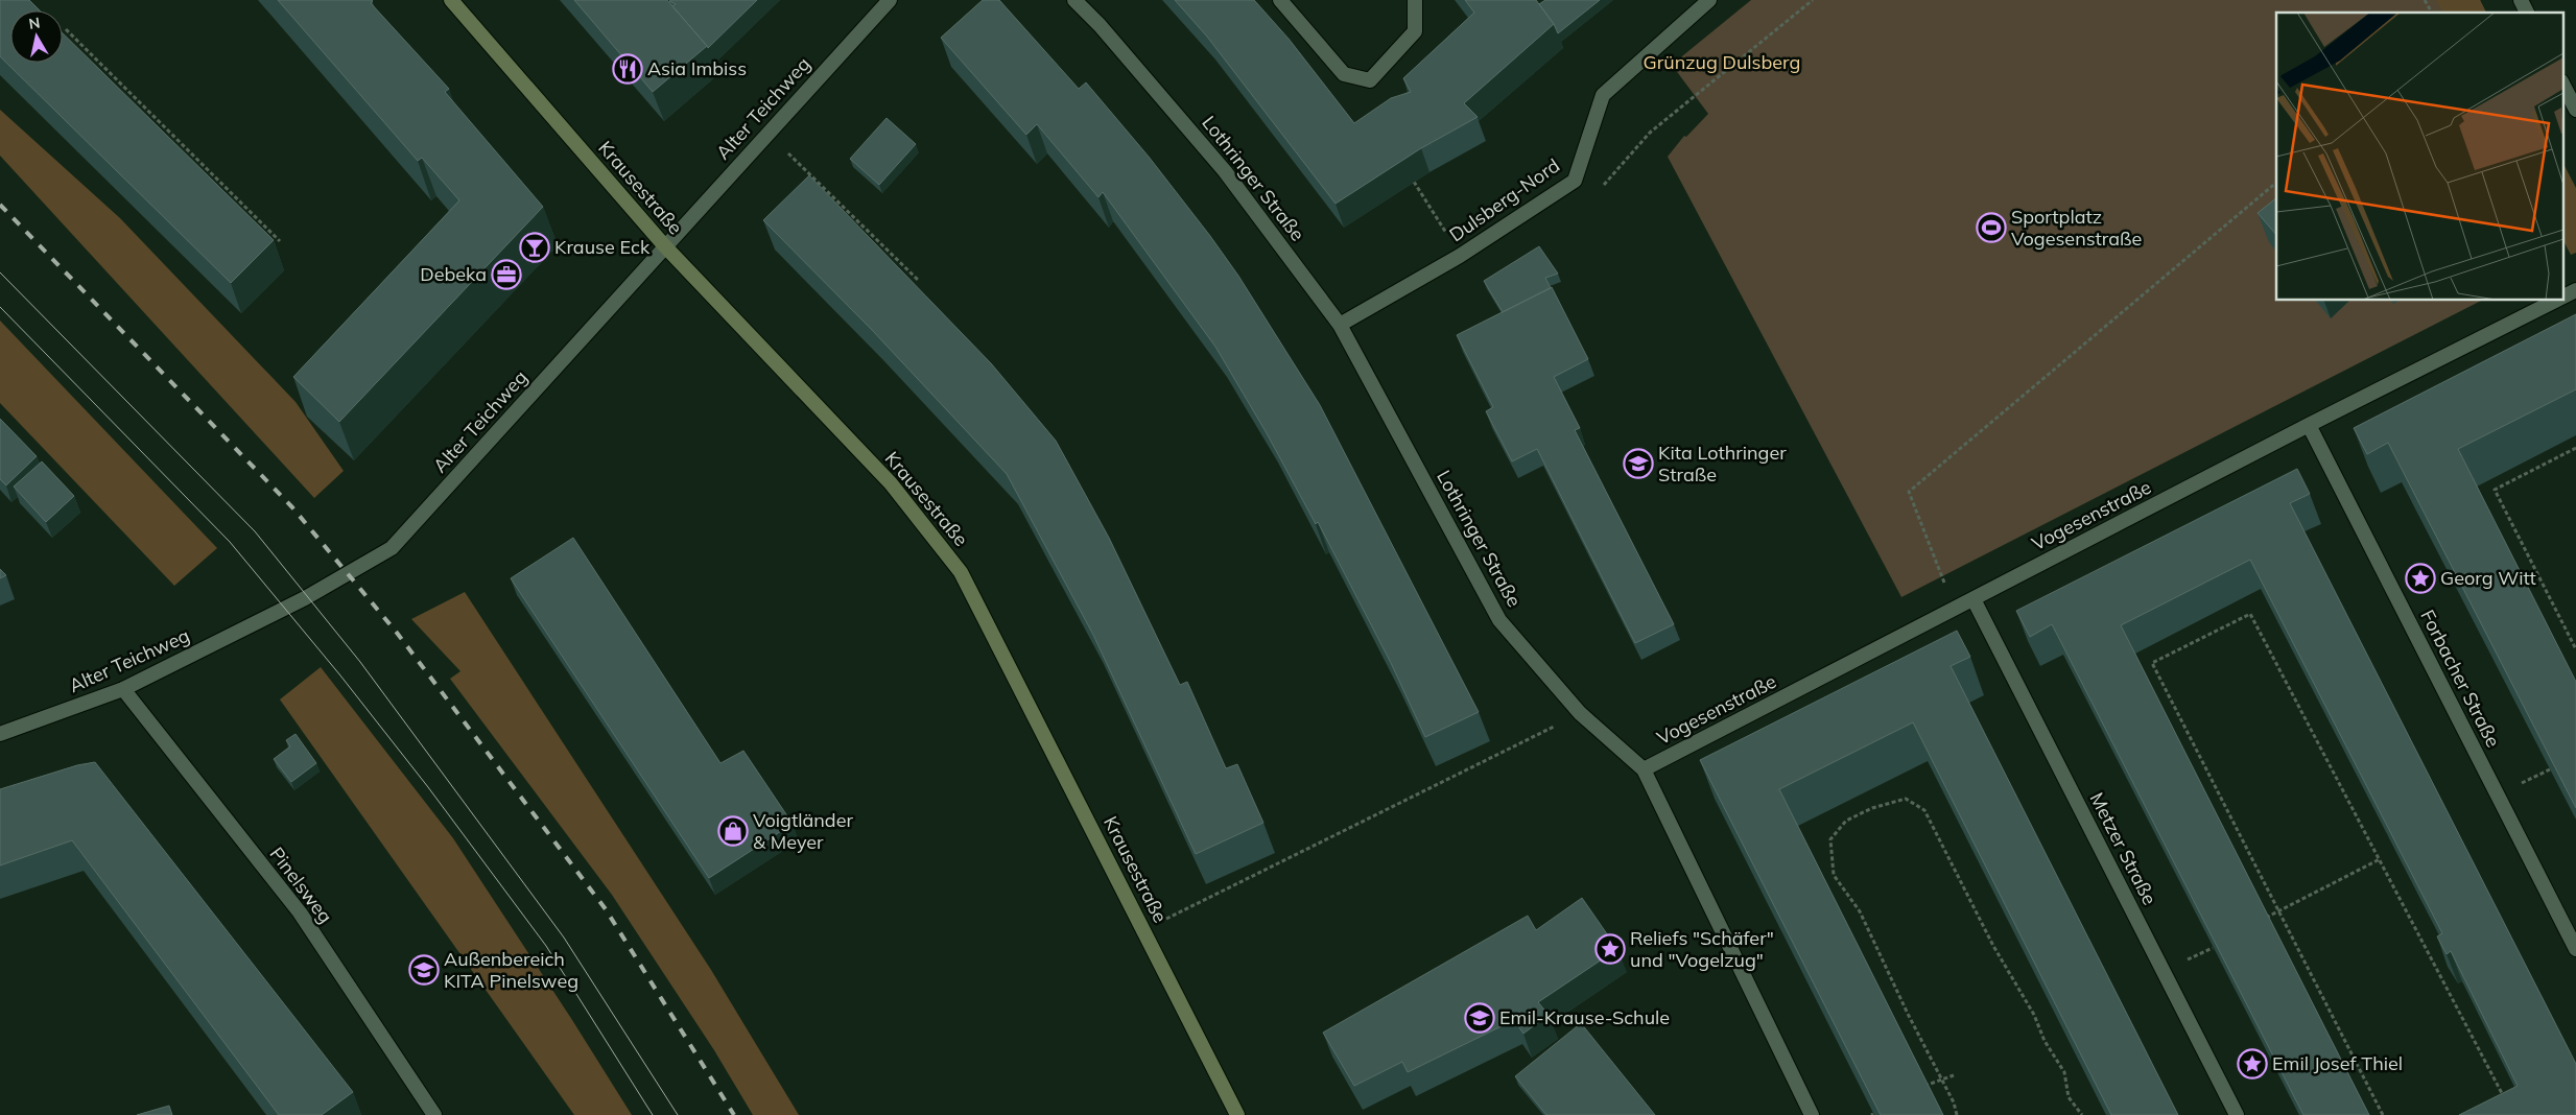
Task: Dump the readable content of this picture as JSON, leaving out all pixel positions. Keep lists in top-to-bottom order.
{
  "streets": {
    "main road": ["Krausestraße"],
    "street": [
      "Alter Teichweg",
      "Lothringer Straße",
      "Dulsberg-Nord",
      "Vogesenstraße",
      "Forbacher Straße",
      "Metzer Straße",
      "Pinelsweg"
    ]
  },
  "crossings": [
    ["Alter Teichweg", "Krausestraße"],
    ["Alter Teichweg", "Pinelsweg"],
    ["Lothringer Straße", "Dulsberg-Nord"],
    ["Lothringer Straße", "Vogesenstraße"],
    ["Vogesenstraße", "Forbacher Straße"],
    ["Vogesenstraße", "Metzer Straße"]
  ],
  "parks": ["Grünzug Dulsberg"],
  "places": {
    "restaurant": ["Asia Imbiss"],
    "sports": ["Sportplatz Vogesenstraße"],
    "bar": ["Krause Eck"],
    "office": ["Debeka"],
    "school or university": ["Kita Lothringer Straße", "Außenbereich KITA Pinelsweg", "Emil-Krause-Schule"],
    "place": ["Georg Witt", "Reliefs \"Schäfer\" und \"Vogelzug\"", "Emil Josef Thiel"],
    "shop": ["Voigtländer & Meyer"]
  },
  "north": "top"
}
